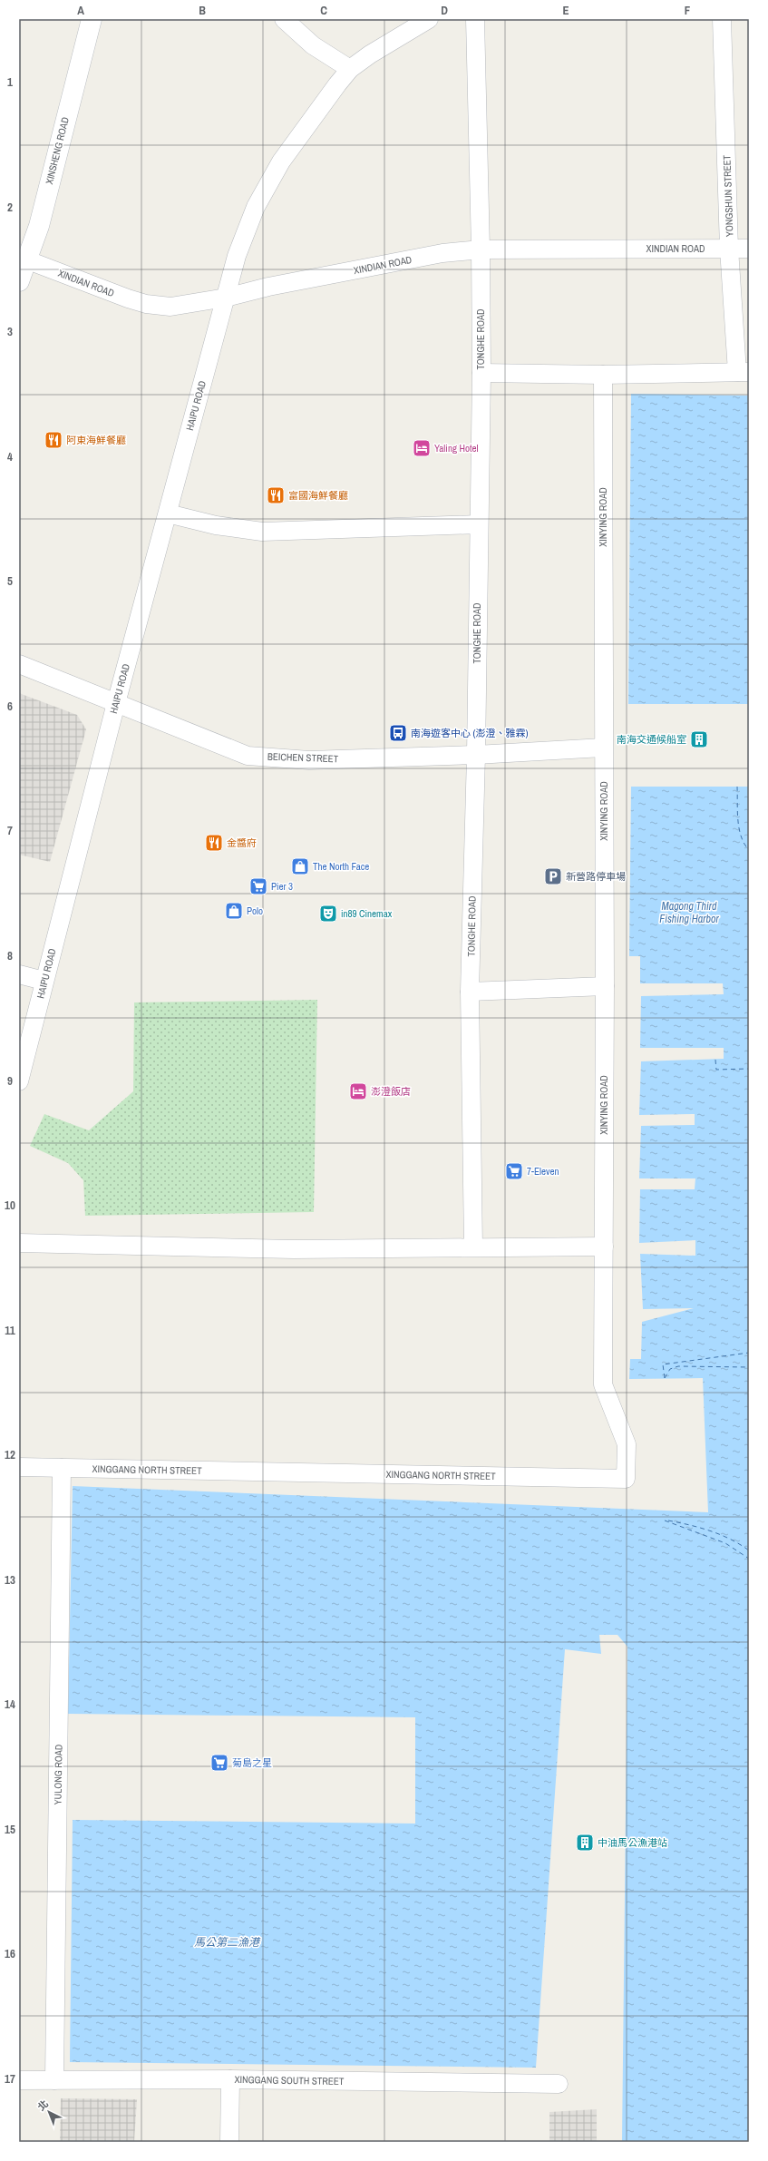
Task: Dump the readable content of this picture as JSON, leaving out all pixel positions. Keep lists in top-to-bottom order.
{
  "streets": {
    "main road": ["XINSHENG ROAD"],
    "street": [
      "YONGSHUN STREET",
      "XINDIAN ROAD",
      "TONGHE ROAD",
      "HAIPU ROAD",
      "XINYING ROAD",
      "BEICHEN STREET",
      "XINGGANG NORTH STREET",
      "YULONG ROAD",
      "XINGGANG SOUTH STREET"
    ]
  },
  "crossings": [
    ["XINSHENG ROAD", "XINDIAN ROAD"],
    ["YONGSHUN STREET", "XINDIAN ROAD"],
    ["XINDIAN ROAD", "TONGHE ROAD"],
    ["XINDIAN ROAD", "HAIPU ROAD"],
    ["TONGHE ROAD", "BEICHEN STREET"],
    ["HAIPU ROAD", "BEICHEN STREET"],
    ["XINYING ROAD", "BEICHEN STREET"],
    ["XINYING ROAD", "XINGGANG NORTH STREET"],
    ["XINGGANG NORTH STREET", "YULONG ROAD"],
    ["YULONG ROAD", "XINGGANG SOUTH STREET"]
  ],
  "water": ["Magong Third Fishing Harbor", "馬公第二漁港"],
  "places": {
    "restaurant": ["阿東海鮮餐廳", "富國海鮮餐廳", "金醬府"],
    "hotel": ["Yaling Hotel", "澎澄飯店"],
    "bus stop": ["南海遊客中心 (澎澄、雅霖)"],
    "building": ["南海交通候船室", "中油馬公漁港站"],
    "shop": ["The North Face", "Polo"],
    "parking": ["新營路停車場"],
    "supermarket": ["Pier 3", "7-Eleven", "菊島之星"],
    "theatre": ["in89 Cinemax"]
  },
  "north": "top left",
  "grid": {
    "columns": [
      "A",
      "B",
      "C",
      "D",
      "E",
      "F"
    ],
    "rows": [
      "1",
      "2",
      "3",
      "4",
      "5",
      "6",
      "7",
      "8",
      "9",
      "10",
      "11",
      "12",
      "13",
      "14",
      "15",
      "16",
      "17"
    ]
  }
}
